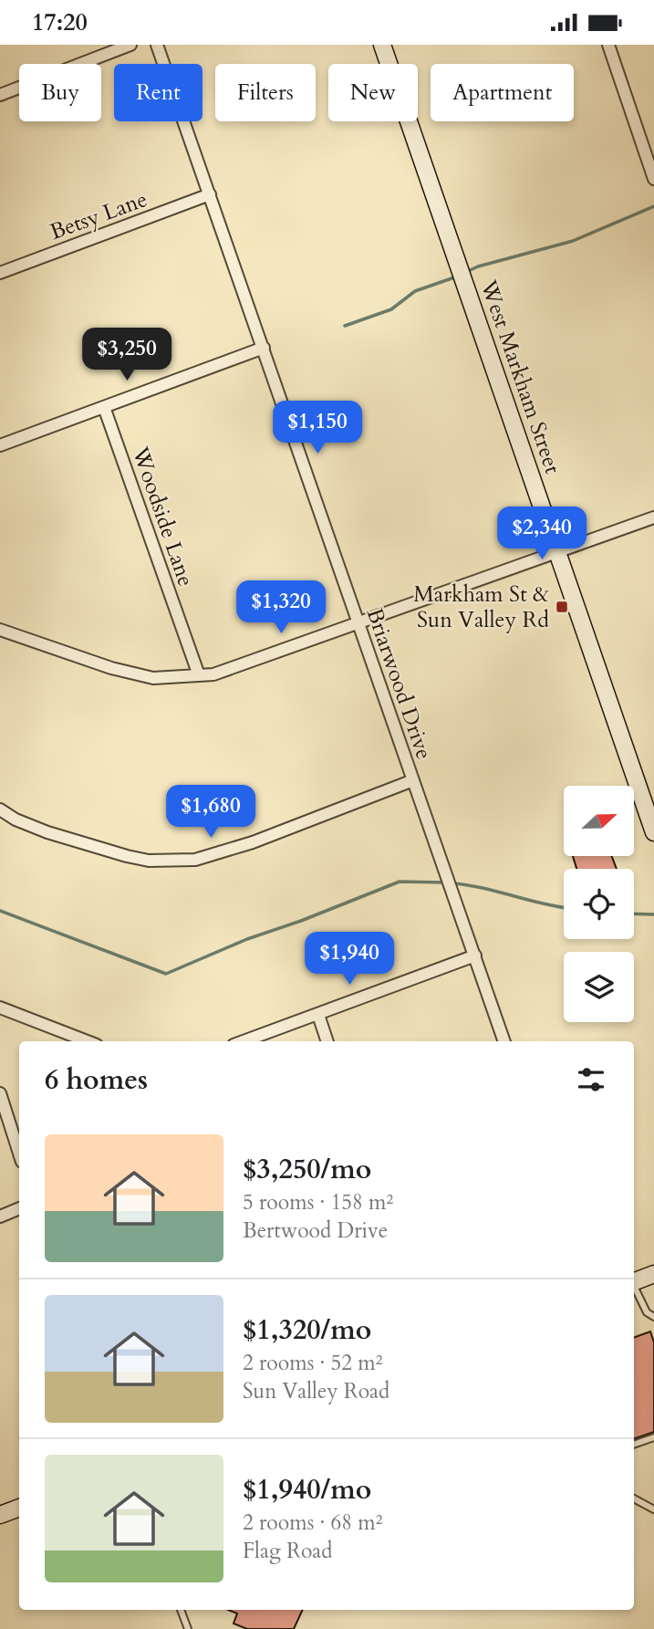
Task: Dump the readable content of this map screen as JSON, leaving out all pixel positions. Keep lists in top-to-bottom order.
{
  "streets": {
    "main road": ["West Markham Street"],
    "street": ["Betsy Lane", "Woodside Lane", "Briarwood Drive"]
  },
  "crossings": [
    ["Betsy Lane", "Briarwood Drive"]
  ],
  "places": {
    "transit": ["Markham St & Sun Valley Rd"]
  },
  "north": "right",
  "page": {
    "status": "17:20",
    "chip": [
      "Buy",
      "Rent",
      "Filters",
      "New",
      "Apartment"
    ],
    "price": [
      "$3,250",
      "$1,150",
      "$2,340",
      "$1,320",
      "$1,680",
      "$1,940"
    ],
    "heading": "6 homes",
    "list": [
      {
        "name": "$3,250/mo",
        "note": "5 rooms · 158 m² · Bertwood Drive"
      },
      {
        "name": "$1,320/mo",
        "note": "2 rooms · 52 m² · Sun Valley Road"
      },
      {
        "name": "$1,940/mo",
        "note": "2 rooms · 68 m² · Flag Road"
      }
    ]
  }
}
